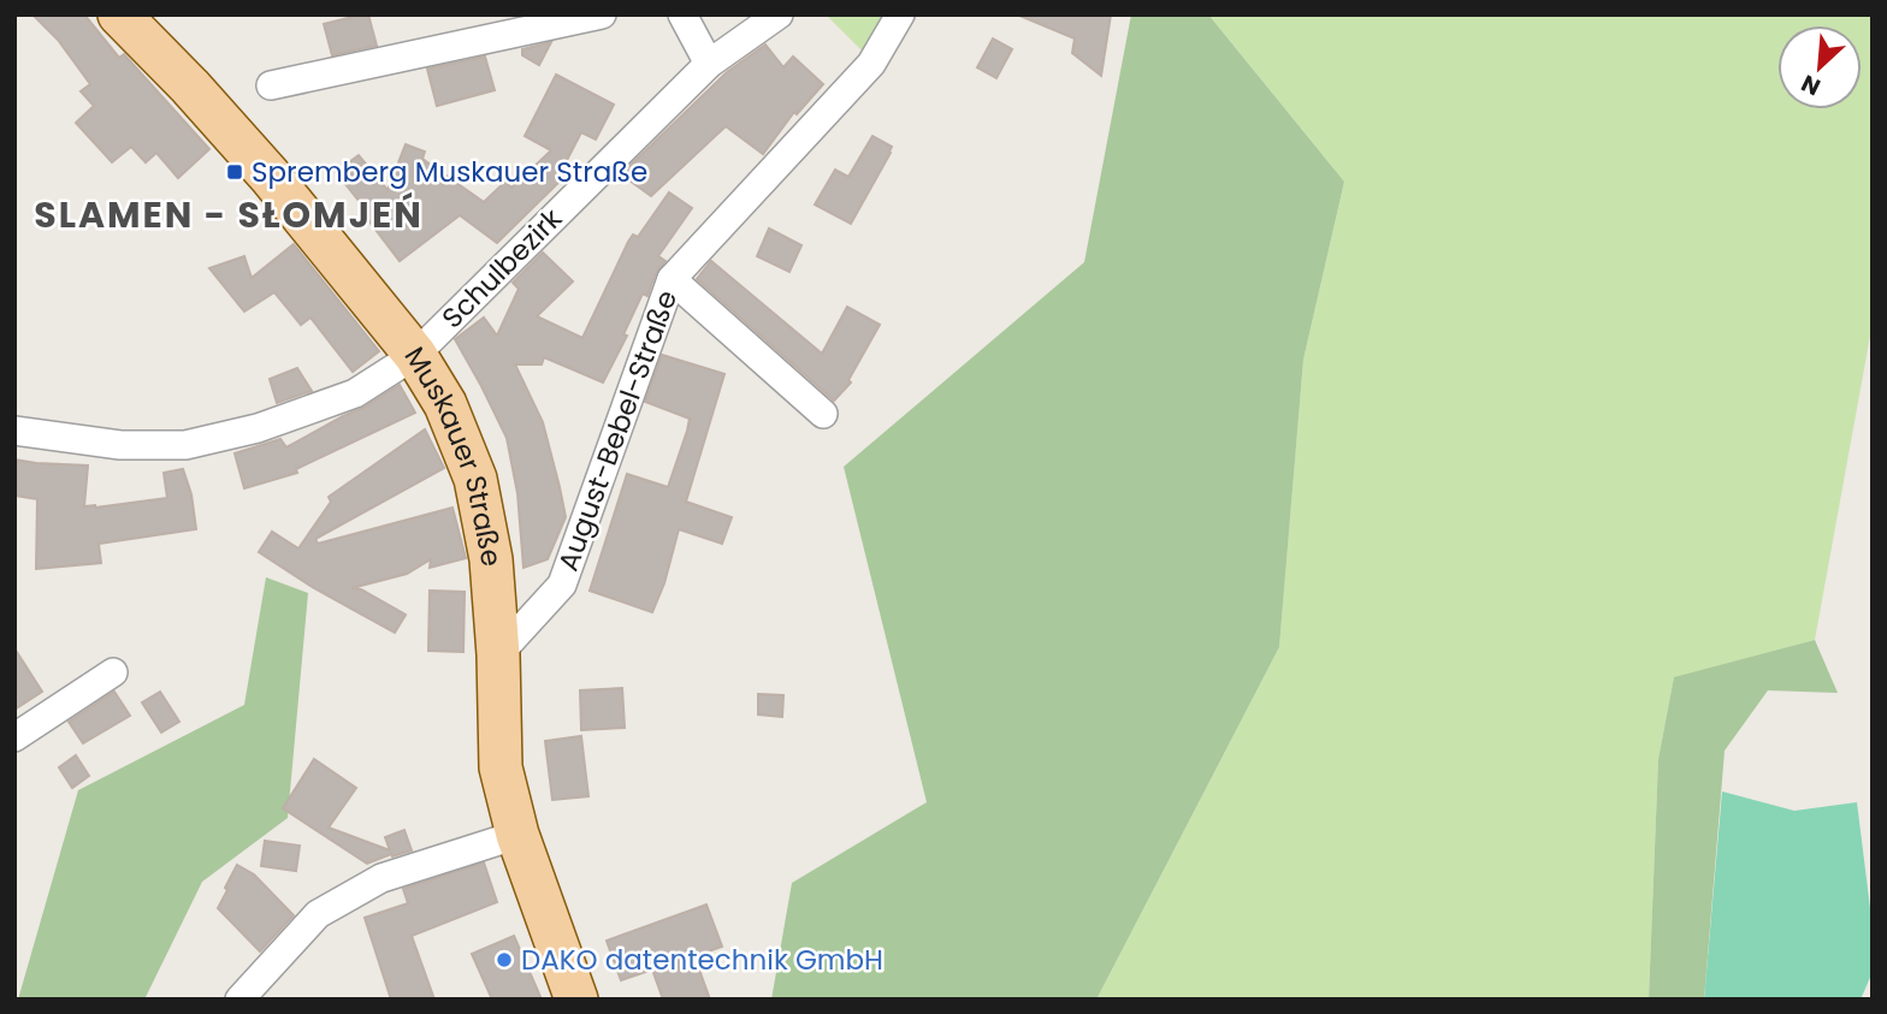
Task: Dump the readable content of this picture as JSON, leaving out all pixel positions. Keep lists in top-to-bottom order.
{
  "streets": {
    "main road": ["Muskauer Straße"],
    "street": ["Schulbezirk", "August-Bebel-Straße"]
  },
  "crossings": [
    ["Schulbezirk", "Muskauer Straße"],
    ["August-Bebel-Straße", "Muskauer Straße"]
  ],
  "districts": ["SLAMEN - SŁOMJEŃ"],
  "places": {
    "transit": ["Spremberg Muskauer Straße"],
    "other": ["DAKO datentechnik GmbH"]
  },
  "north": "bottom left"
}
